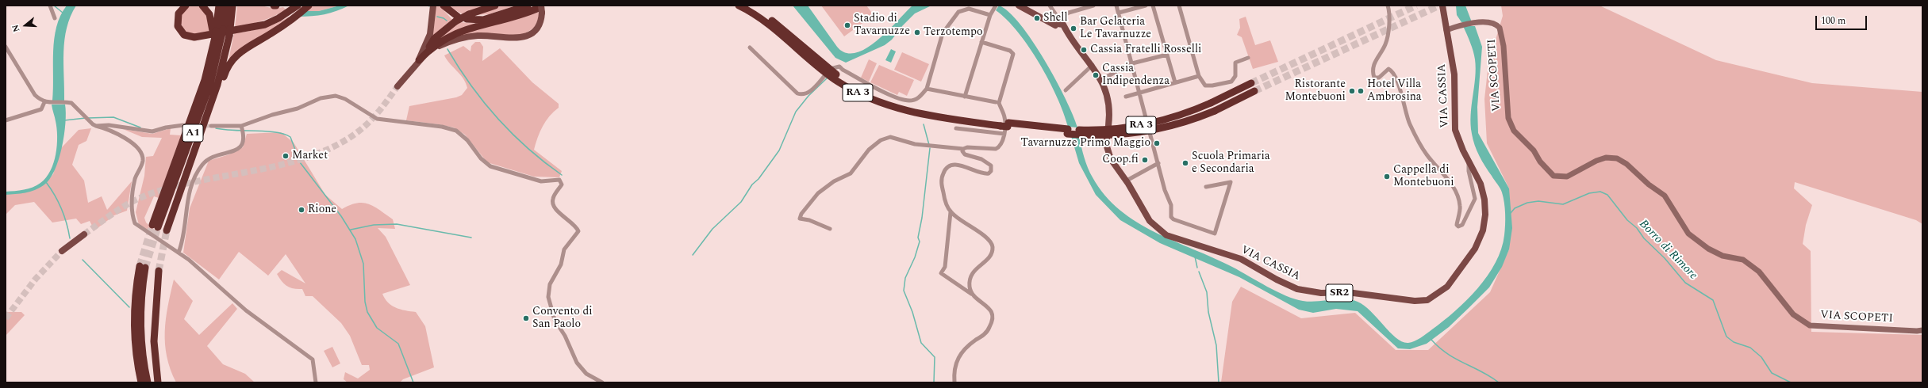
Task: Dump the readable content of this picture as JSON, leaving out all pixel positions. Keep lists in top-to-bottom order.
{
  "streets": {
    "highway": ["RA 3", "A1"],
    "main road": ["VIA CASSIA", "SR2"],
    "street": ["VIA SCOPETI"]
  },
  "crossings": [
    ["VIA SCOPETI", "VIA CASSIA"]
  ],
  "water": ["Borro di Rimore"],
  "places": [
    "Shell",
    "Stadio di Tavarnuzze",
    "Bar Gelateria Le Tavarnuzze",
    "Terzotempo",
    "Cassia Fratelli Rosselli",
    "Cassia Indipendenza",
    "Ristorante Montebuoni",
    "Hotel Villa Ambrosina",
    "Tavarnuzze Primo Maggio",
    "Market",
    "Coop.fi",
    "Scuola Primaria e Secondaria",
    "Cappella di Montebuoni",
    "Rione",
    "Convento di San Paolo"
  ],
  "scale_bar": "100 m",
  "north": "left"
}
